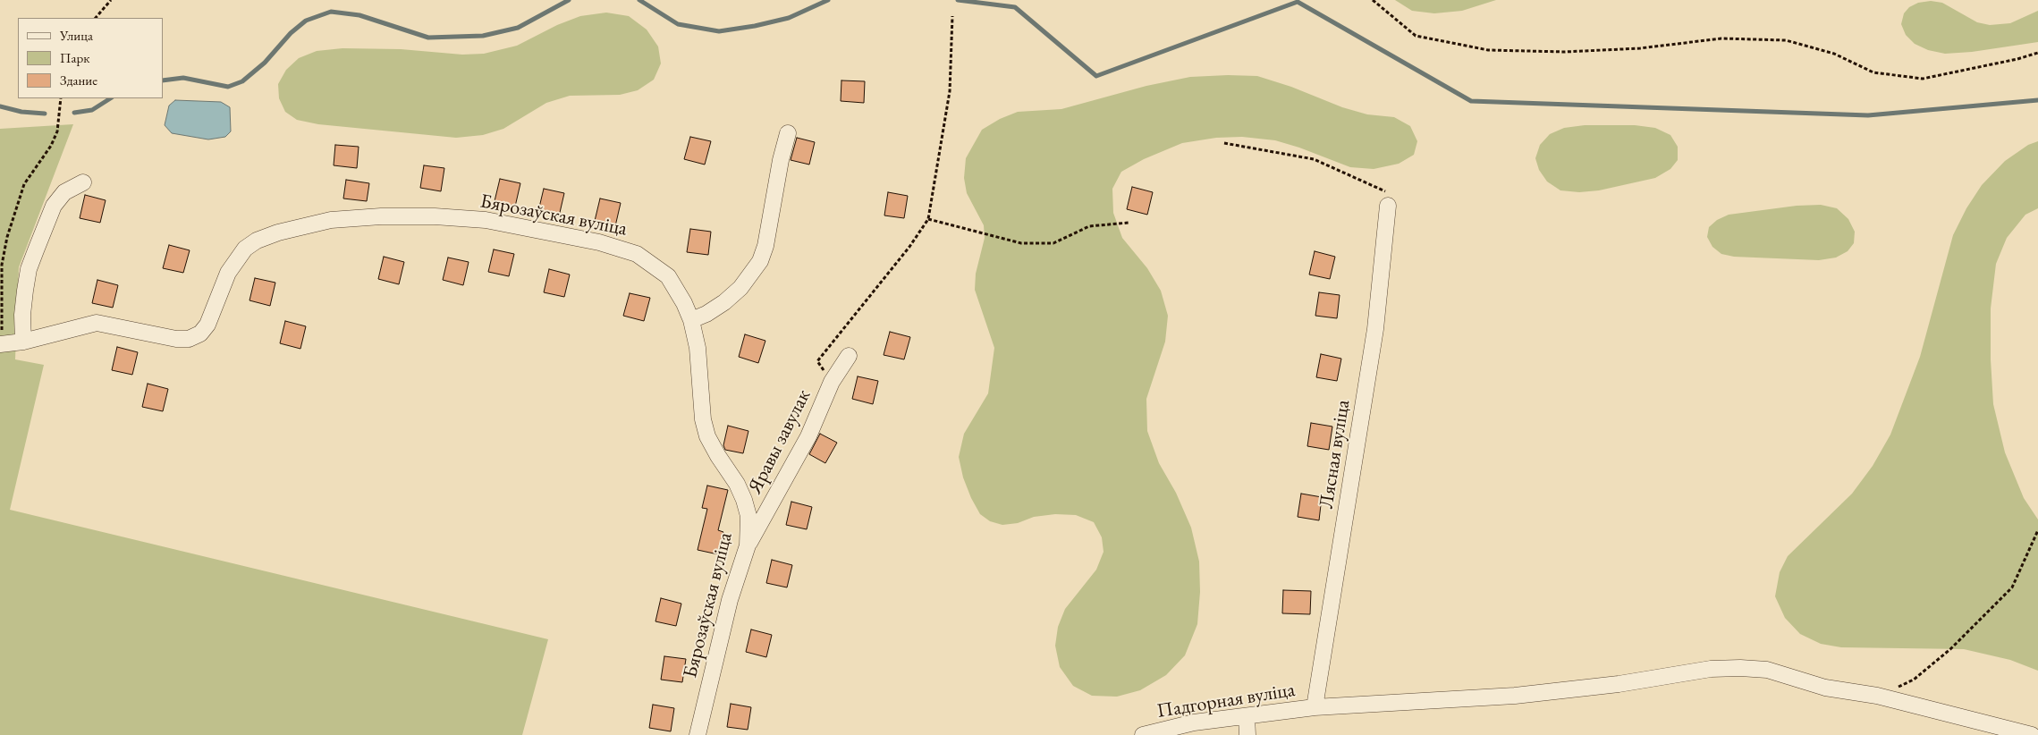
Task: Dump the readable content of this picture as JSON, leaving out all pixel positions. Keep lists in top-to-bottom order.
{
  "streets": {
    "street": [
      "Бярозаўская вуліца",
      "Яравы завулак",
      "Лясная вуліца",
      "Падгорная вуліца"
    ]
  },
  "crossings": [
    ["Бярозаўская вуліца", "Яравы завулак"],
    ["Лясная вуліца", "Падгорная вуліца"]
  ],
  "legend": ["Улица", "Парк", "Здание"]
}
